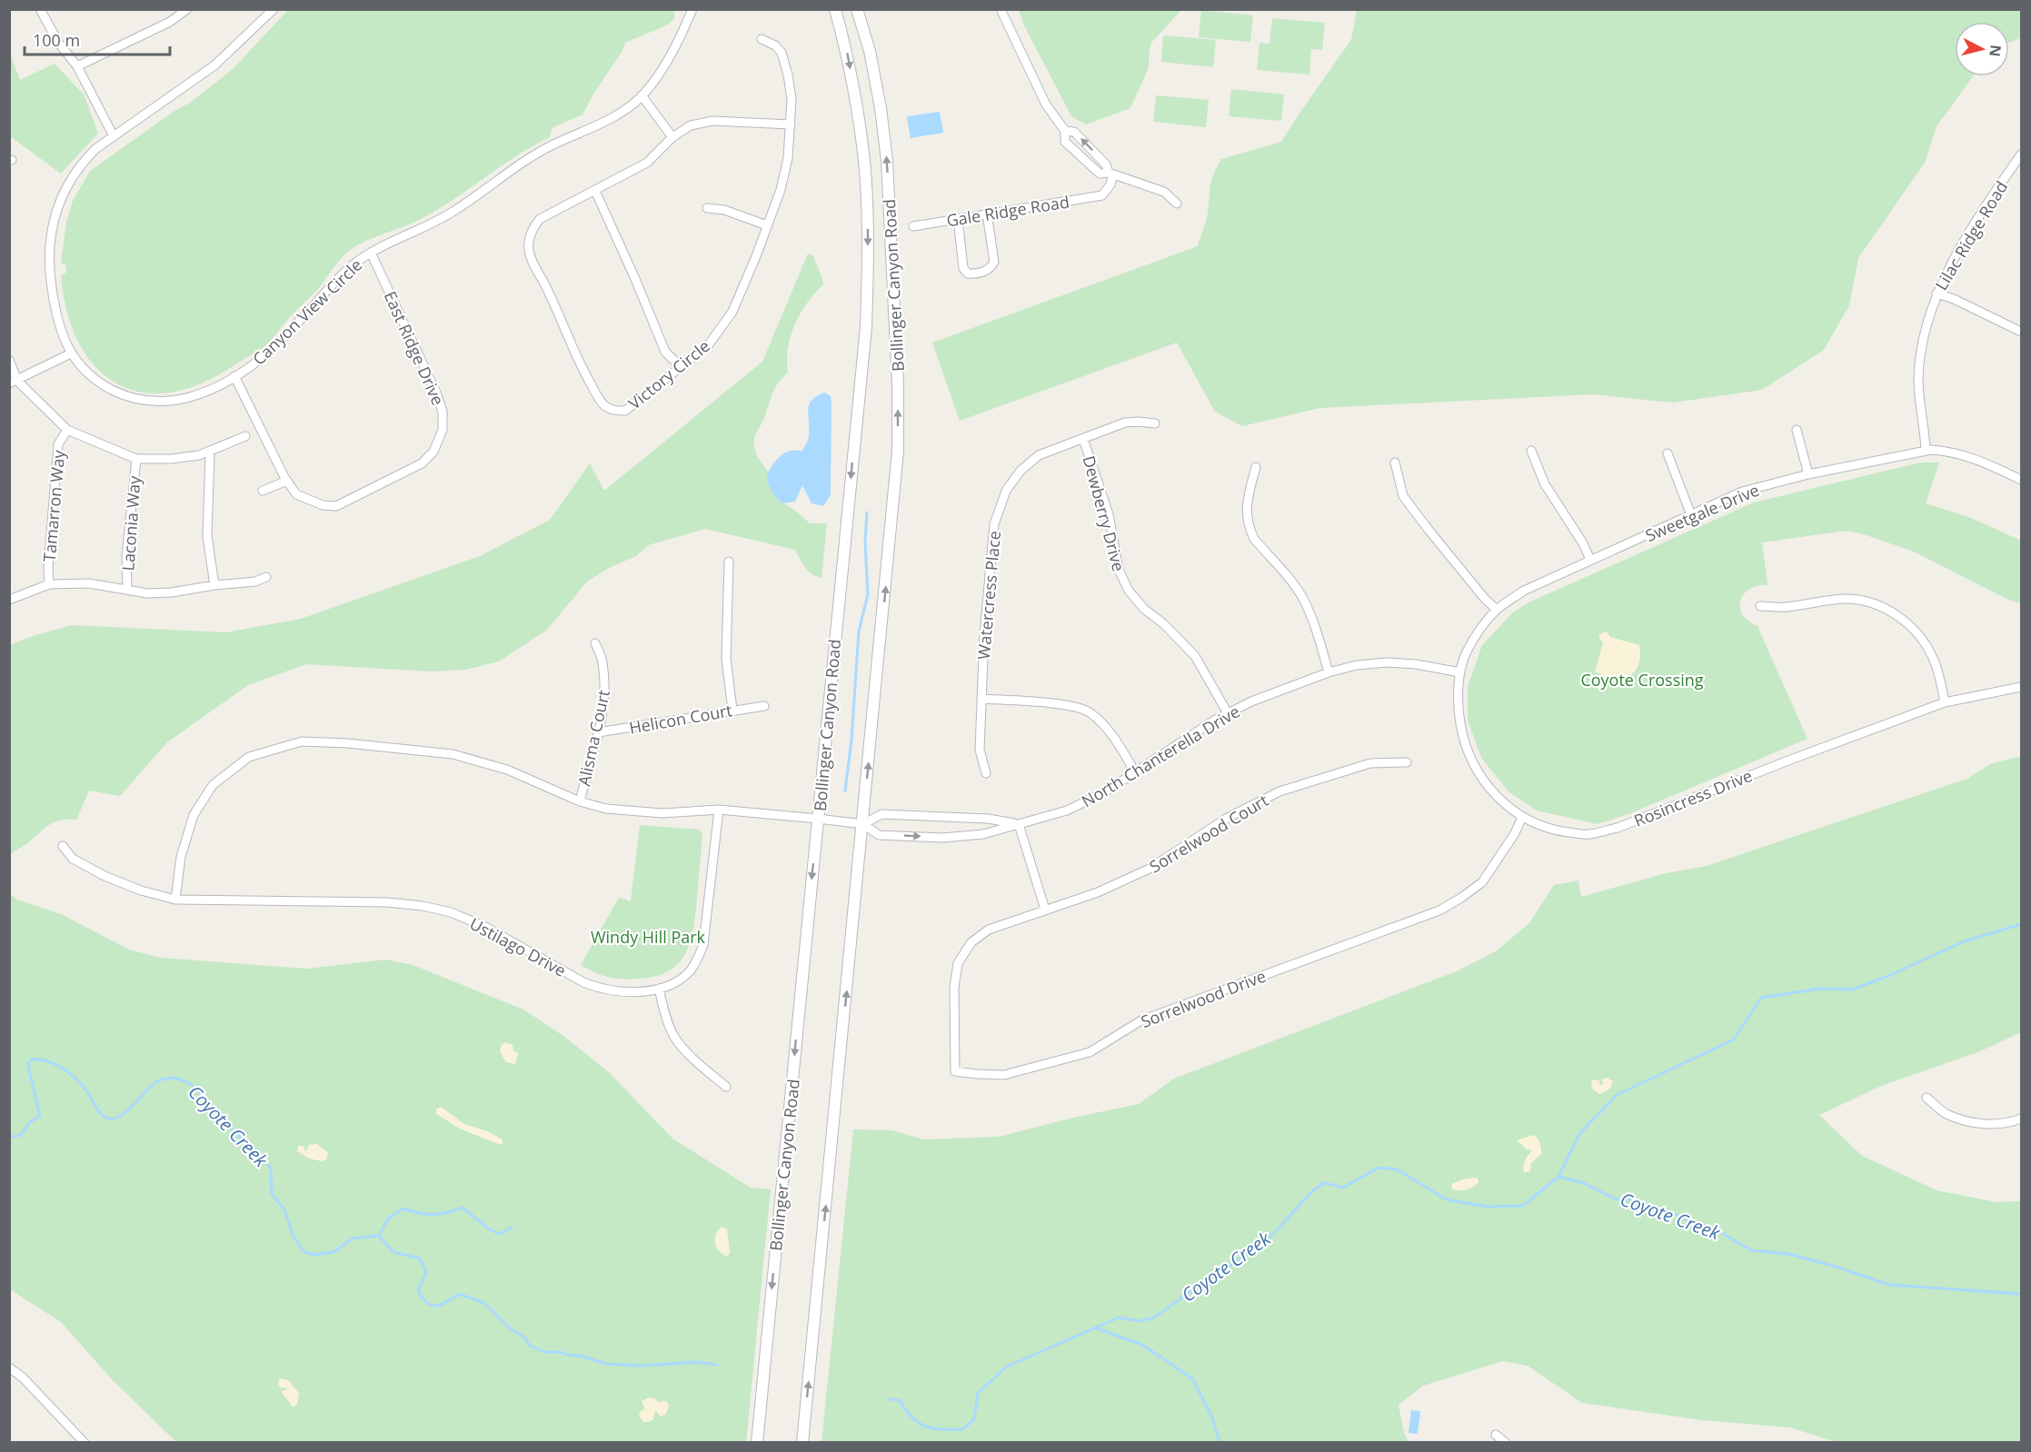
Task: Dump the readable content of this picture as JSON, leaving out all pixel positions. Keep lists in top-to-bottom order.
{
  "streets": {
    "main road": ["Bollinger Canyon Road"],
    "street": [
      "Gale Ridge Road",
      "Lilac Ridge Road",
      "Canyon View Circle",
      "East Ridge Drive",
      "Victory Circle",
      "Tamarron Way",
      "Sweetgale Drive",
      "Dewberry Drive",
      "Laconia Way",
      "Watercress Place",
      "Helicon Court",
      "Alisma Court",
      "North Chanterella Drive",
      "Rosincress Drive",
      "Sorrelwood Court",
      "Ustilago Drive",
      "Sorrelwood Drive"
    ]
  },
  "crossings": [
    ["Lilac Ridge Road", "Sweetgale Drive"],
    ["Bollinger Canyon Road", "North Chanterella Drive"],
    ["Canyon View Circle", "East Ridge Drive"],
    ["Sweetgale Drive", "North Chanterella Drive"],
    ["Sweetgale Drive", "Rosincress Drive"],
    ["Dewberry Drive", "Watercress Place"],
    ["Dewberry Drive", "North Chanterella Drive"],
    ["Helicon Court", "Alisma Court"],
    ["Alisma Court", "North Chanterella Drive"],
    ["North Chanterella Drive", "Rosincress Drive"],
    ["North Chanterella Drive", "Ustilago Drive"],
    ["Rosincress Drive", "Sorrelwood Drive"],
    ["Sorrelwood Court", "Sorrelwood Drive"]
  ],
  "water": ["Coyote Creek"],
  "parks": ["Coyote Crossing", "Windy Hill Park"],
  "scale_bar": "100 m",
  "north": "right"
}
